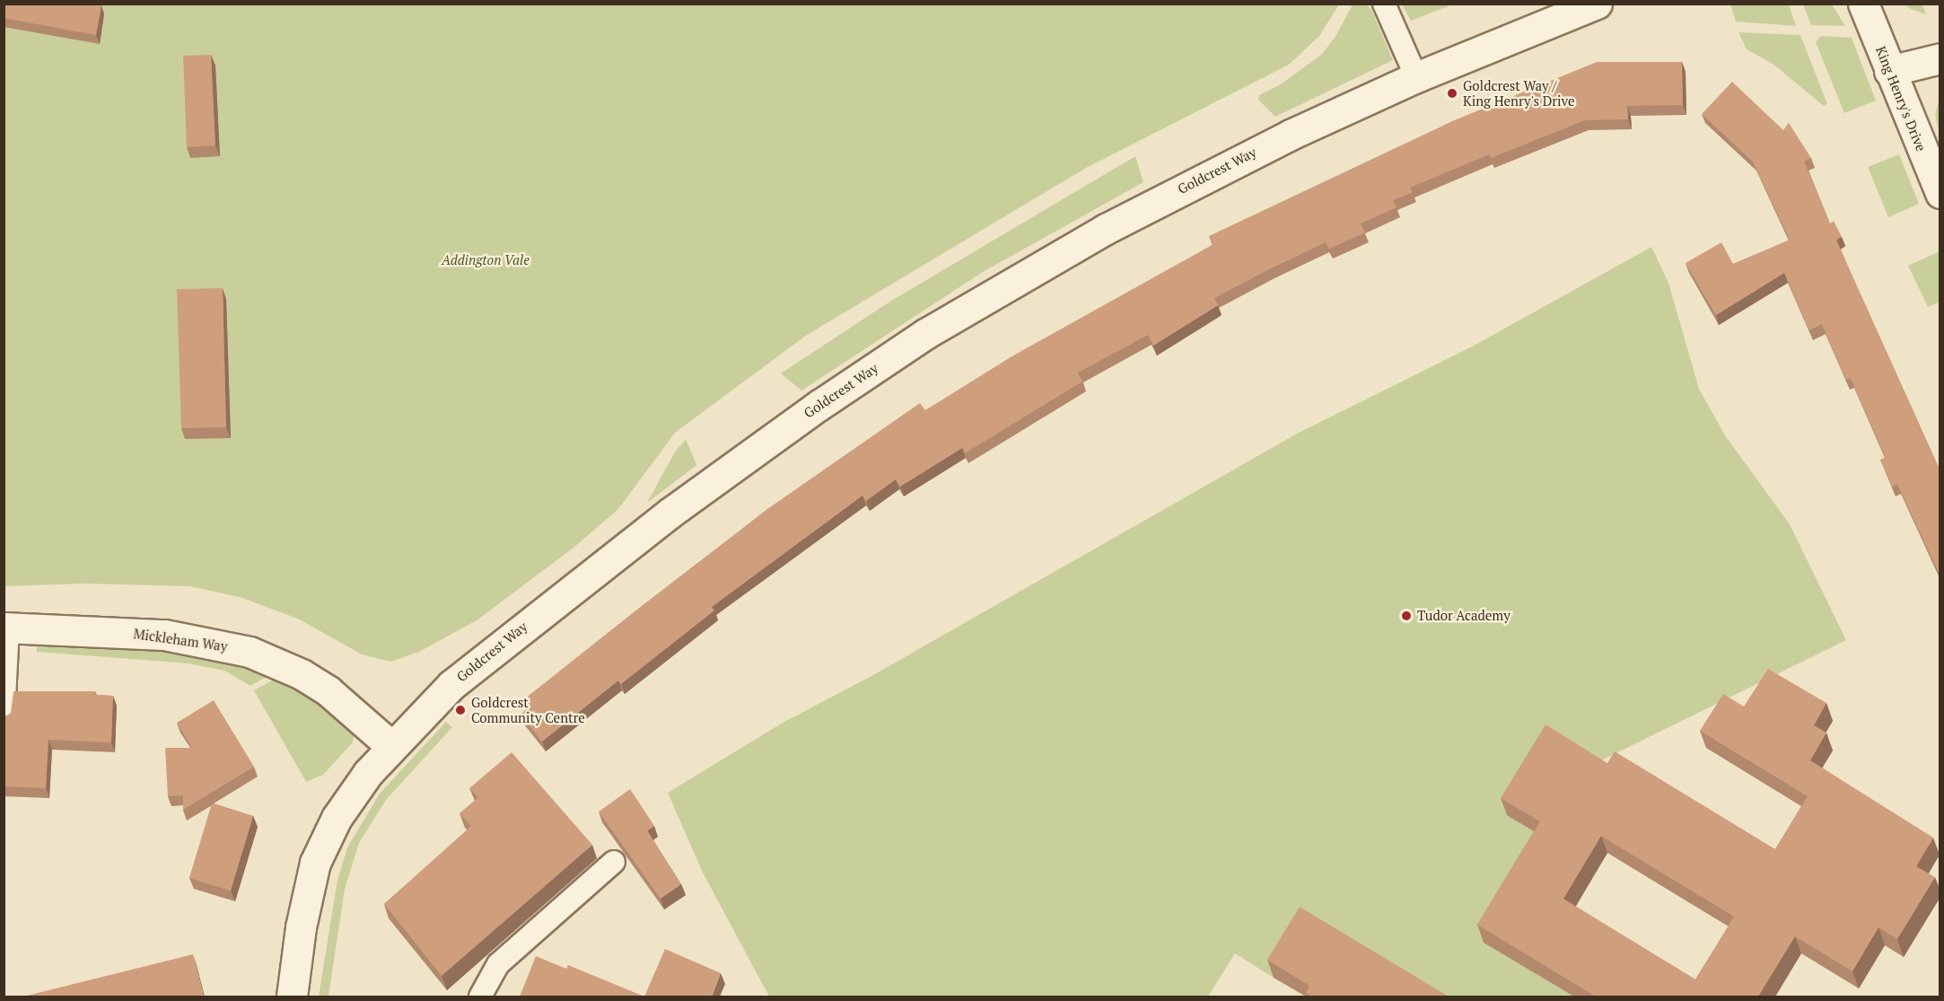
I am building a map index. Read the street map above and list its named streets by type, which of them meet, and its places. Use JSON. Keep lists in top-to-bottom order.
{
  "streets": {
    "street": ["King Henry's Drive", "Goldcrest Way", "Mickleham Way"]
  },
  "crossings": [
    ["Goldcrest Way", "Mickleham Way"]
  ],
  "parks": ["Addington Vale"],
  "places": ["Goldcrest Way / King Henry's Drive", "Tudor Academy", "Goldcrest Community Centre"]
}
